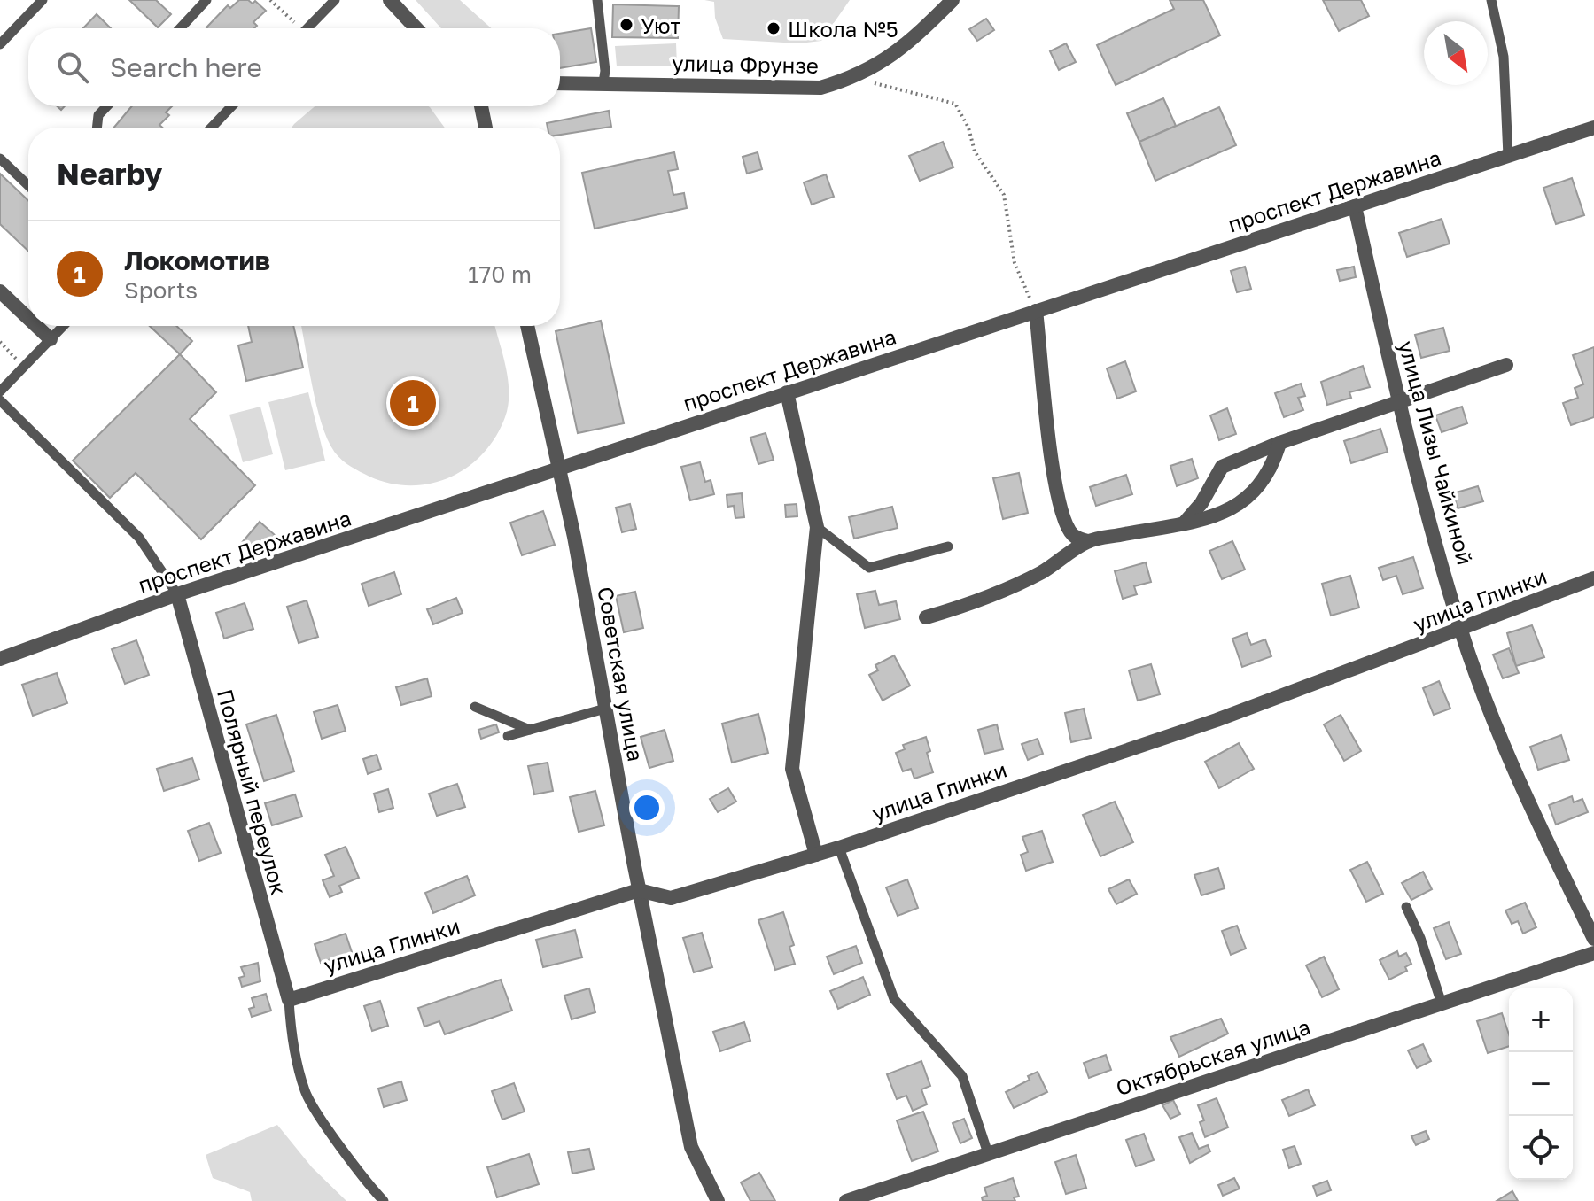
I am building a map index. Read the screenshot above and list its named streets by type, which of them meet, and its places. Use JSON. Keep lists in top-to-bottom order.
{
  "streets": {
    "street": [
      "улица Фрунзе",
      "проспект Державина",
      "улица Лизы Чайкиной",
      "улица Глинки",
      "Советская улица",
      "Полярный переулок",
      "Октябрьская улица"
    ]
  },
  "crossings": [
    ["проспект Державина", "улица Лизы Чайкиной"],
    ["проспект Державина", "Советская улица"],
    ["проспект Державина", "Полярный переулок"],
    ["улица Лизы Чайкиной", "улица Глинки"],
    ["улица Глинки", "Советская улица"],
    ["улица Глинки", "Полярный переулок"]
  ],
  "places": ["Уют", "Школа №5"],
  "north": "bottom right",
  "page": {
    "search": "Search here",
    "heading": "Nearby",
    "list": [
      {
        "mark": "1",
        "name": "Локомотив",
        "note": "Sports",
        "value": "170 m"
      }
    ],
    "pins": "1",
    "map_buttons": ["+", "−"]
  }
}
